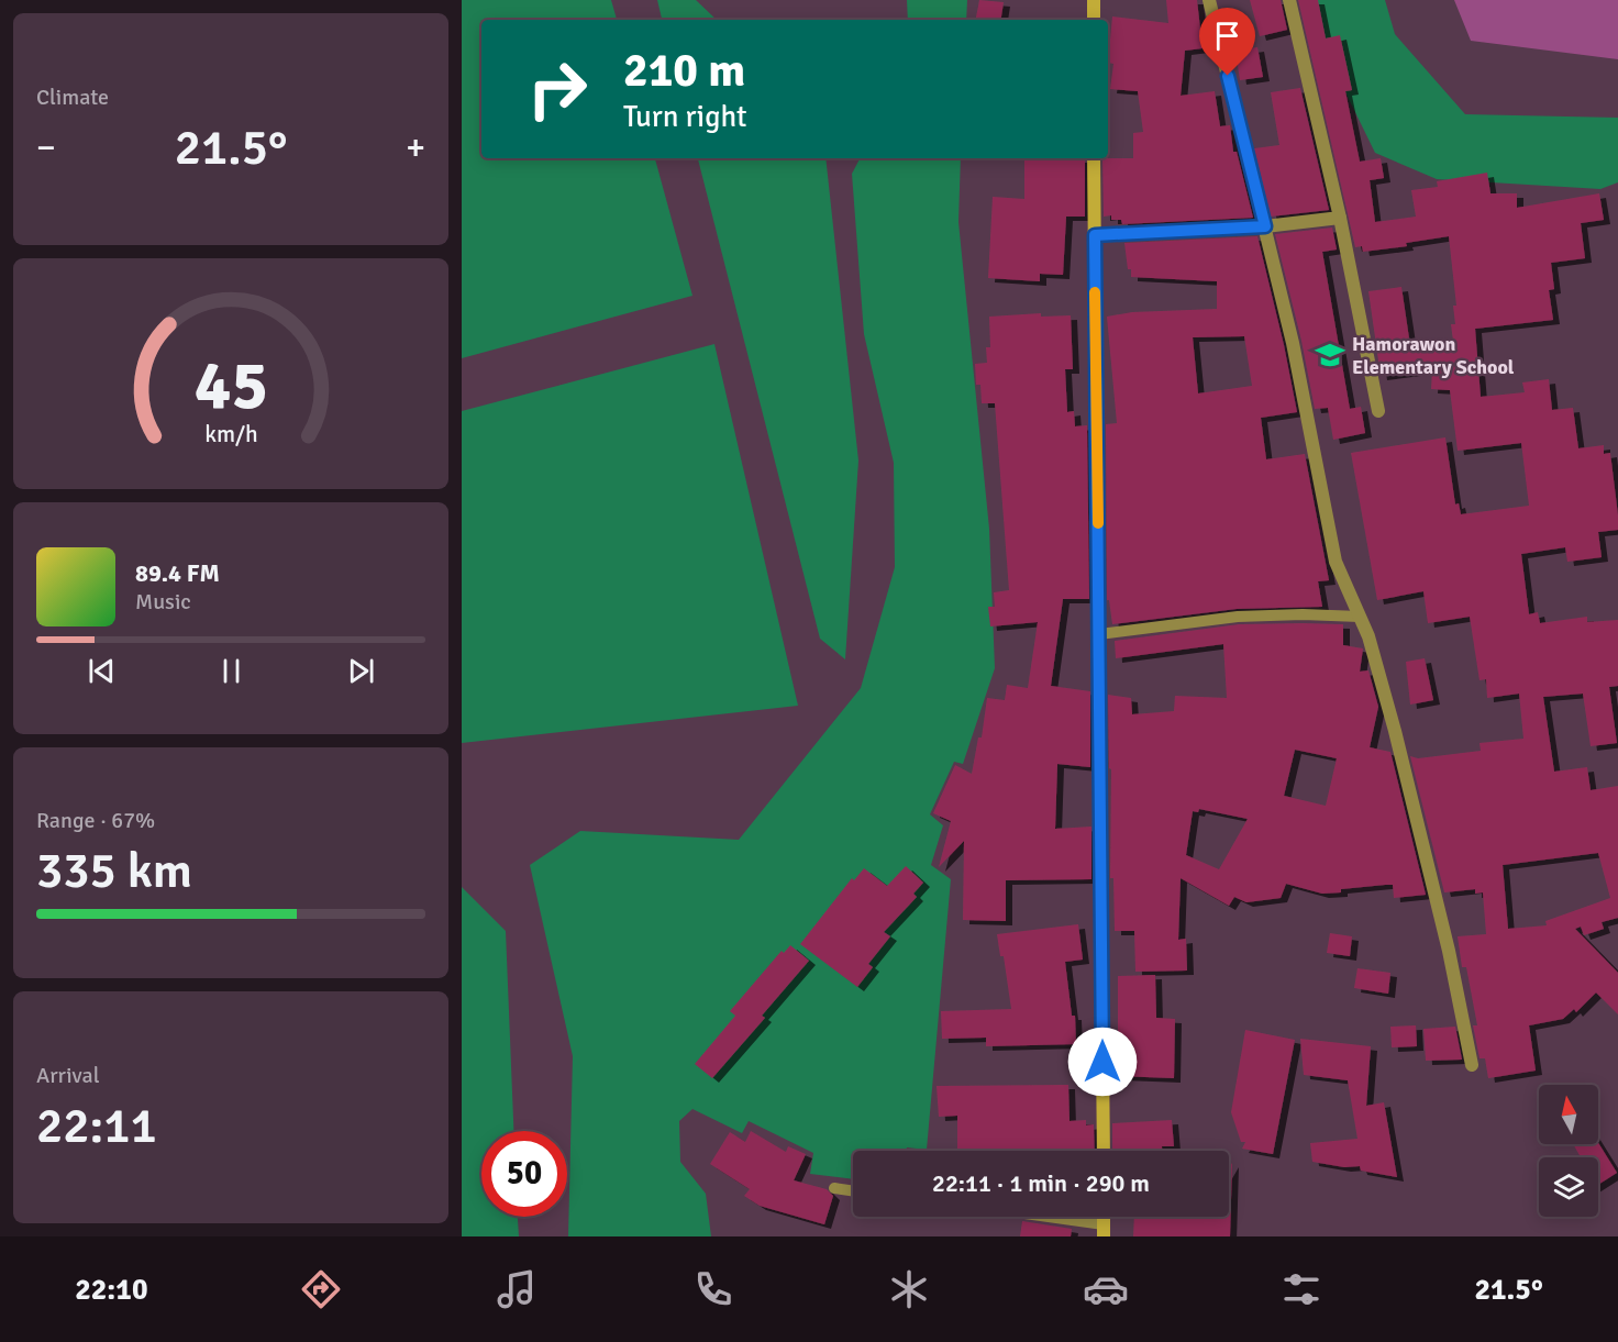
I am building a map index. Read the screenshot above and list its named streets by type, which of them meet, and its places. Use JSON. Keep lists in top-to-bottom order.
{
  "places": {
    "school or university": ["Hamorawon Elementary School"]
  },
  "north": "top",
  "page": {
    "tile": [
      "Climate",
      ["Range · 67%", "335 km"],
      ["Arrival", "22:11"]
    ],
    "turn": ["210 m", "Turn right"],
    "heat": ["−", "21.5°", "+"],
    "song": ["89.4 FM", "Music"],
    "limit": "50",
    "trip": "22:11 · 1 min · 290 m",
    "tabs": ["22:10", "21.5°"],
    "gauge": ["45", "km/h"]
  }
}
